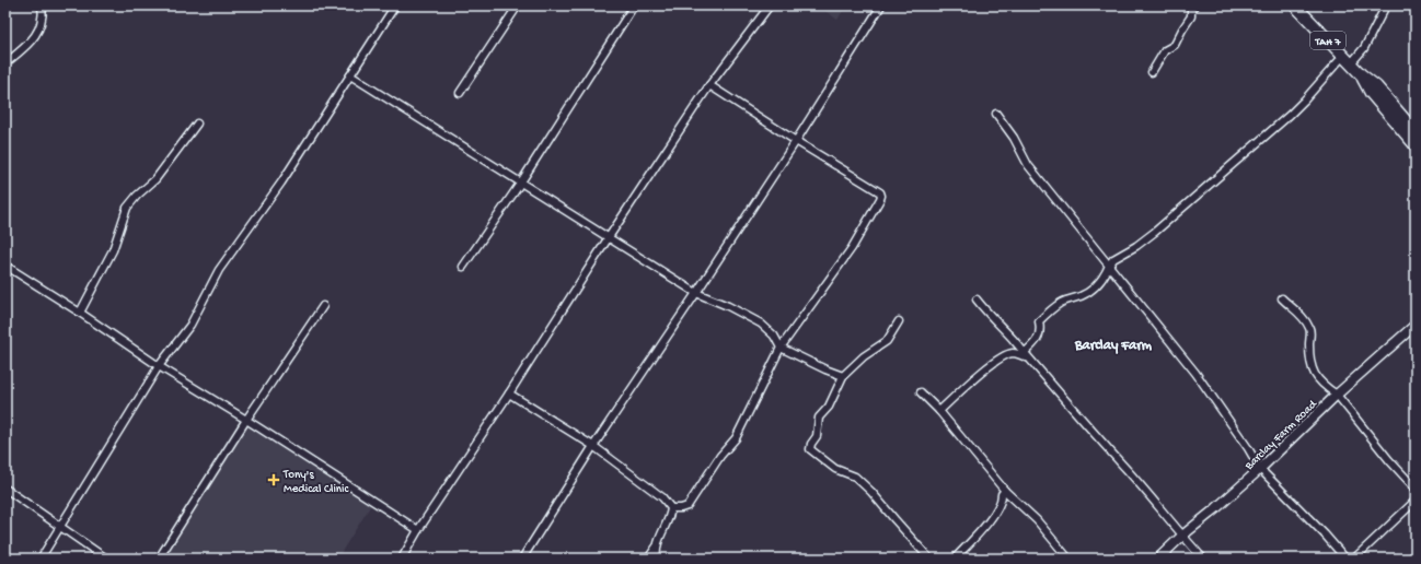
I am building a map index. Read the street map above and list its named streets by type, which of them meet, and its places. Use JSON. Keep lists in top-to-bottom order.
{
  "streets": {
    "highway": ["TAH 7"],
    "street": ["Barclay Farm Road"]
  },
  "districts": ["Barclay Farm"],
  "places": {
    "health": ["Tony's Medical Clinic"]
  }
}
